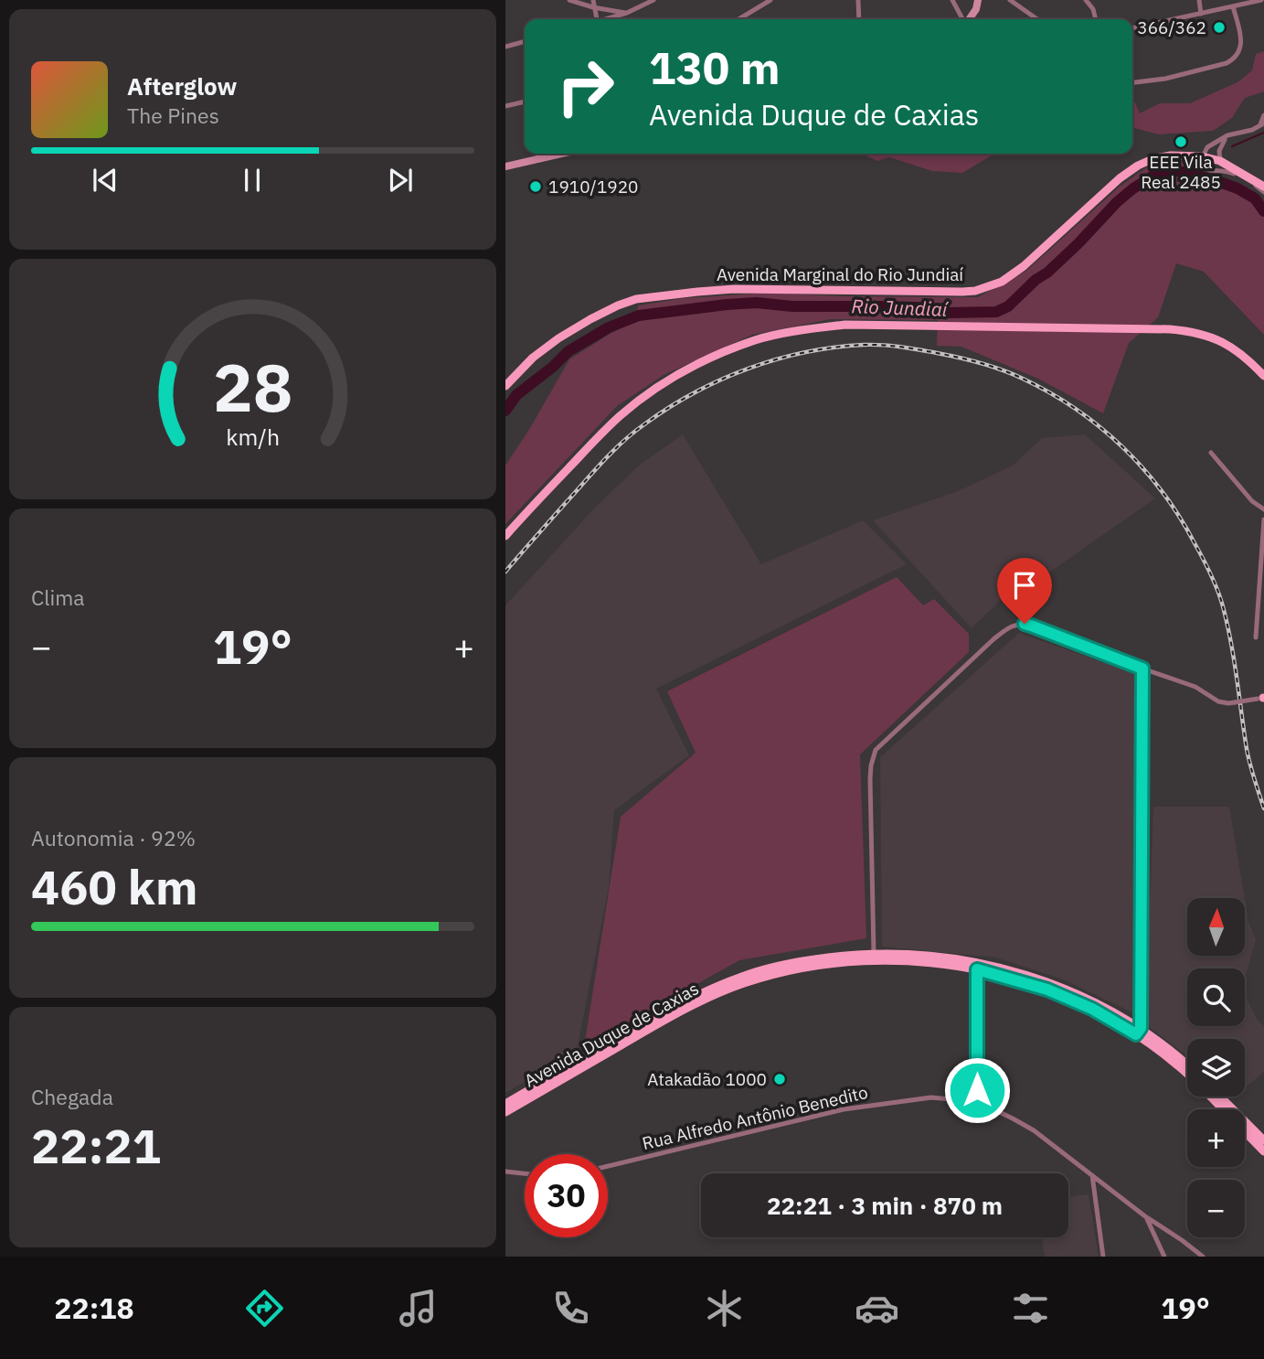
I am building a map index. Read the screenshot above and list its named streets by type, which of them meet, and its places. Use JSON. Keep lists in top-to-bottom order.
{
  "streets": {
    "main road": ["Avenida Marginal do Rio Jundiaí", "Avenida Duque de Caxias"],
    "street": ["Rua Alfredo Antônio Benedito"]
  },
  "water": ["Rio Jundiaí"],
  "places": [
    "366/362",
    "EEE Vila Real 2485",
    "1910/1920",
    "Atakadão 1000"
  ],
  "north": "top",
  "page": {
    "turn": ["130 m", "Avenida Duque de Caxias"],
    "song": ["Afterglow", "The Pines"],
    "tile": [
      "Clima",
      ["Autonomia · 92%", "460 km"],
      ["Chegada", "22:21"]
    ],
    "heat": ["−", "19°", "+"],
    "map_buttons": ["+", "−"],
    "limit": "30",
    "trip": "22:21 · 3 min · 870 m",
    "tabs": ["22:18", "19°"],
    "gauge": ["28", "km/h"]
  }
}
